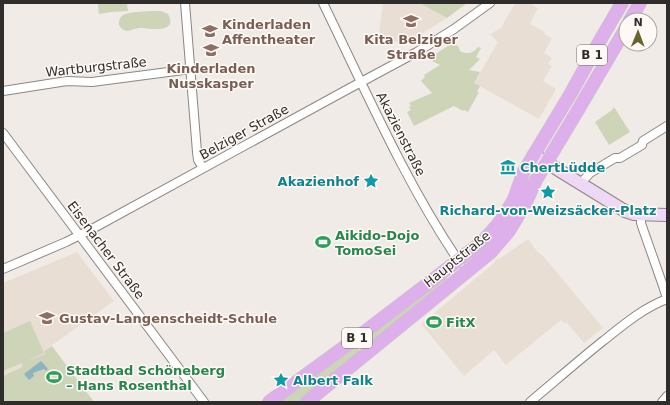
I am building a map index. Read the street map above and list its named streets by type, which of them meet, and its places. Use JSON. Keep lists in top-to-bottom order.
{
  "streets": {
    "main road": ["B 1", "Hauptstraße"],
    "street": [
      "Wartburgstraße",
      "Belziger Straße",
      "Akazienstraße",
      "Eisenacher Straße"
    ]
  },
  "crossings": [
    ["Belziger Straße", "Akazienstraße"],
    ["Belziger Straße", "Eisenacher Straße"],
    ["Akazienstraße", "Hauptstraße"]
  ],
  "places": {
    "school or university": [
      "Kita Belziger Straße",
      "Kinderladen Affentheater",
      "Kinderladen Nusskasper",
      "Gustav-Langenscheidt-Schule"
    ],
    "museum": ["ChertLüdde"],
    "place": ["Akazienhof", "Richard-von-Weizsäcker-Platz", "Albert Falk"],
    "sports": ["Aikido-Dojo TomoSei", "FitX", "Stadtbad Schöneberg – Hans Rosenthal"]
  },
  "north": "top"
}
